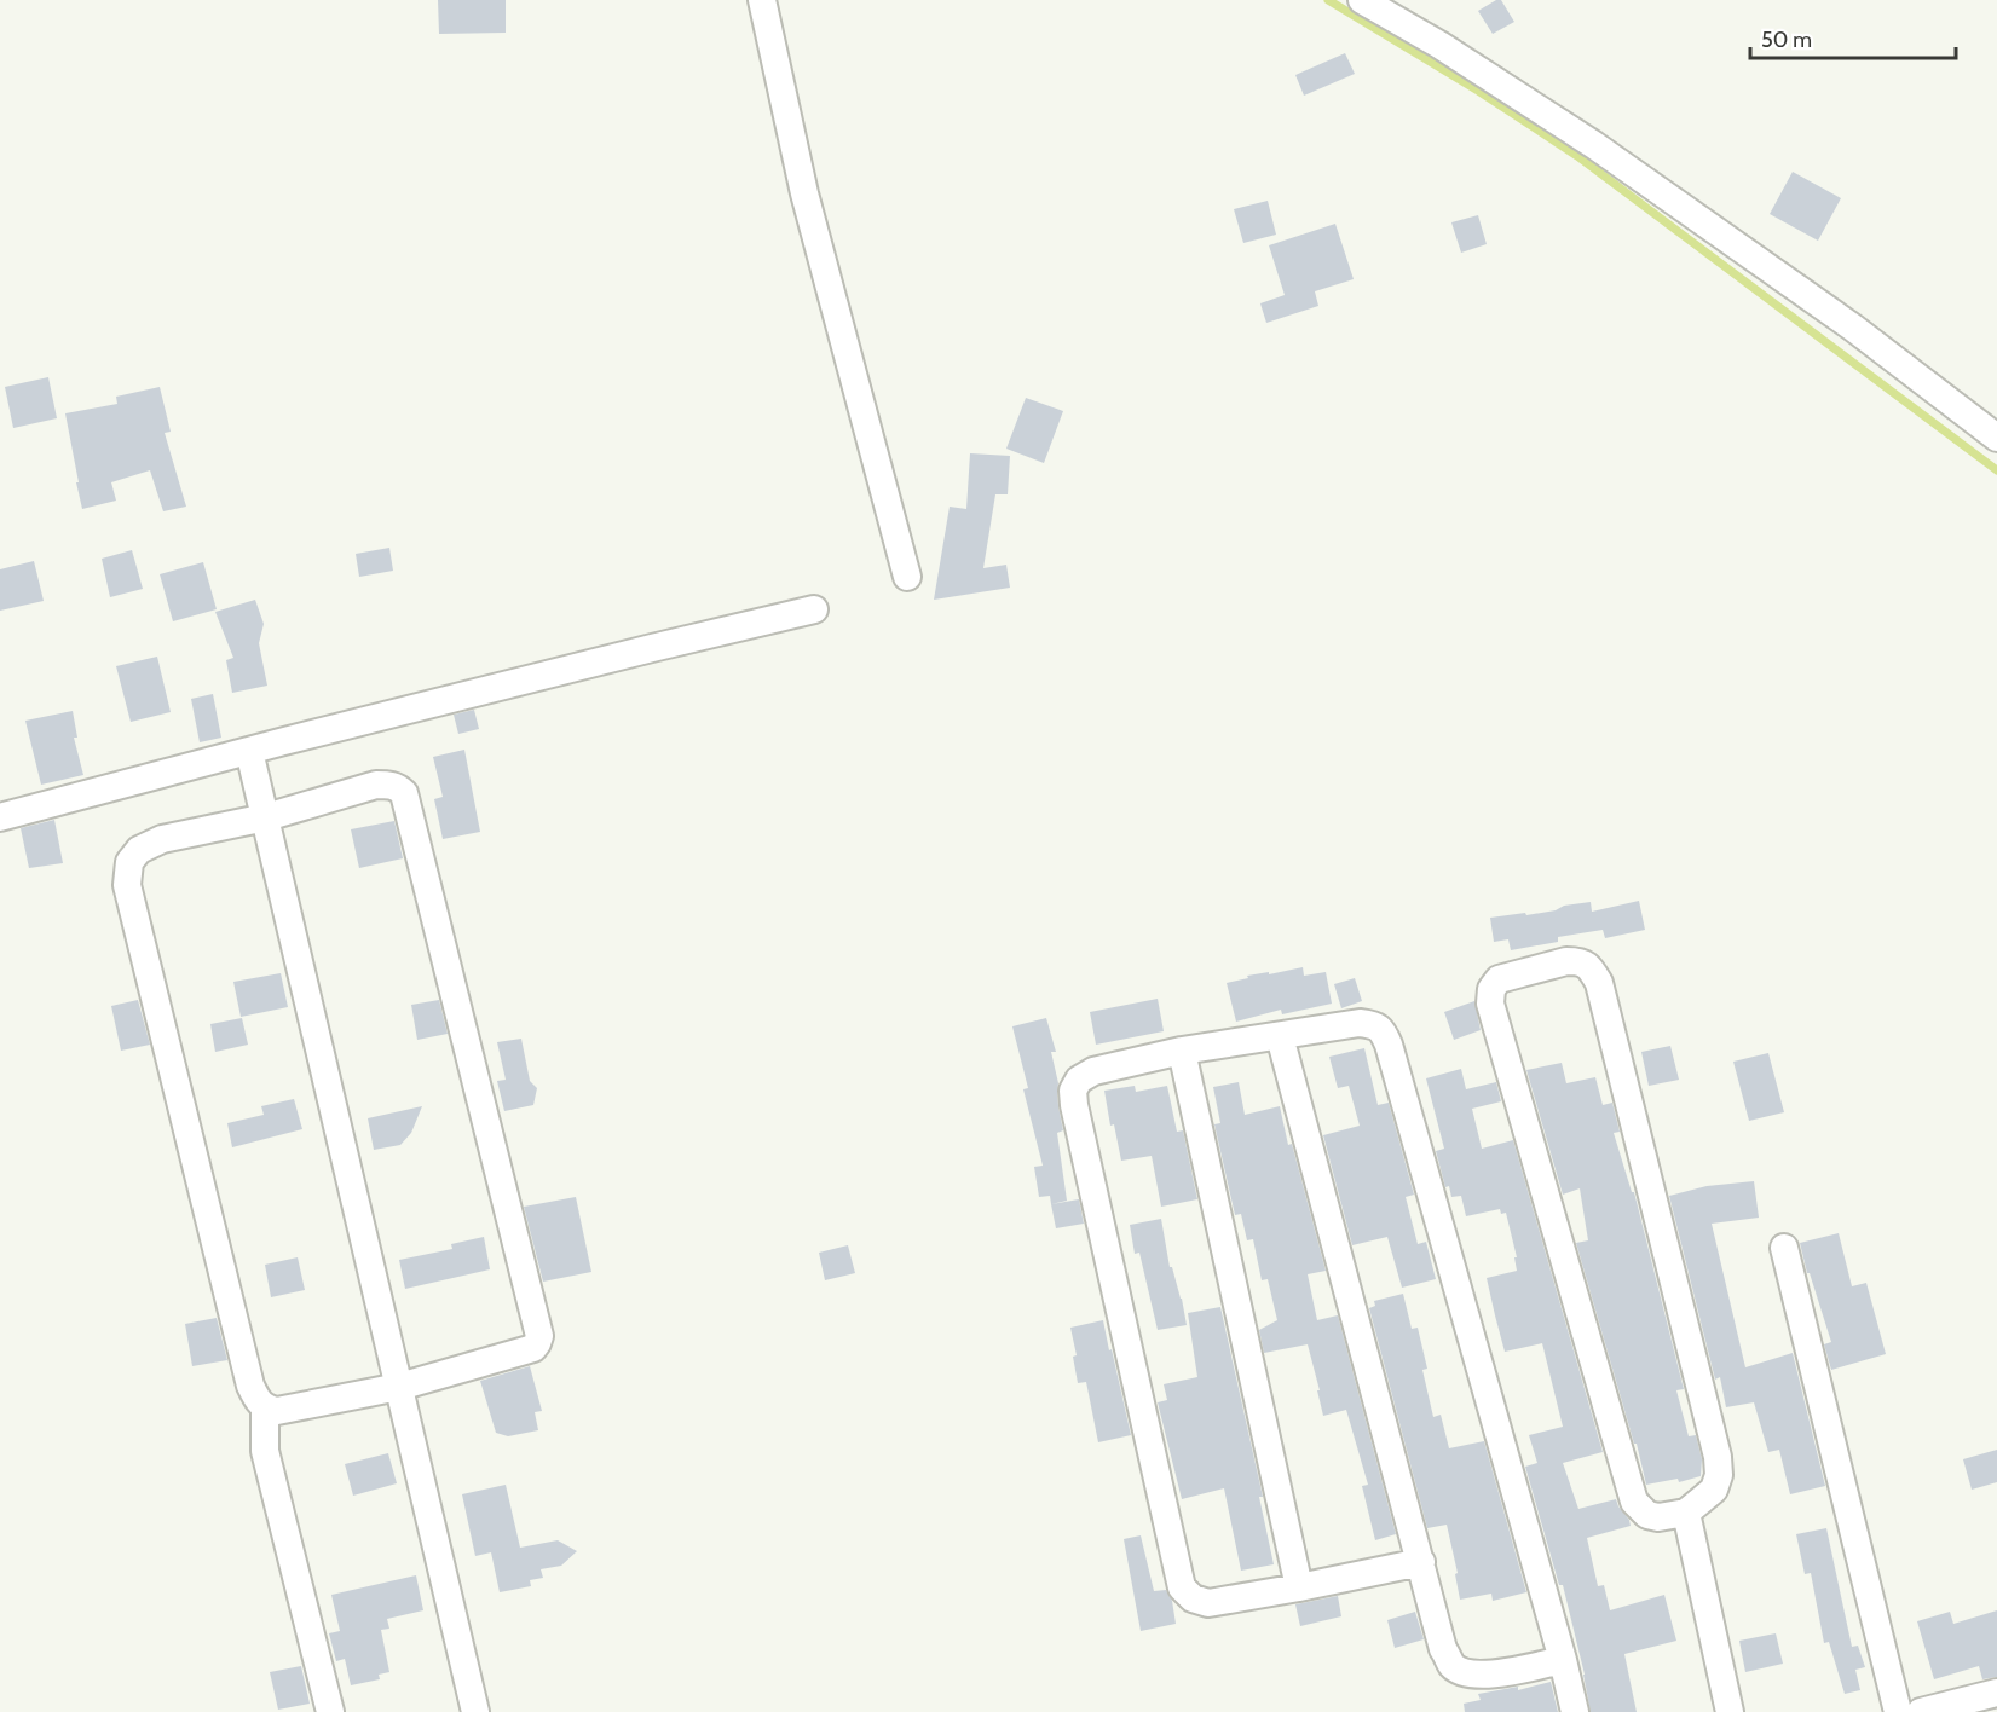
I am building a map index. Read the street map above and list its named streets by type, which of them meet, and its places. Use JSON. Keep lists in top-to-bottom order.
{
  "scale_bar": "50 m"
}
